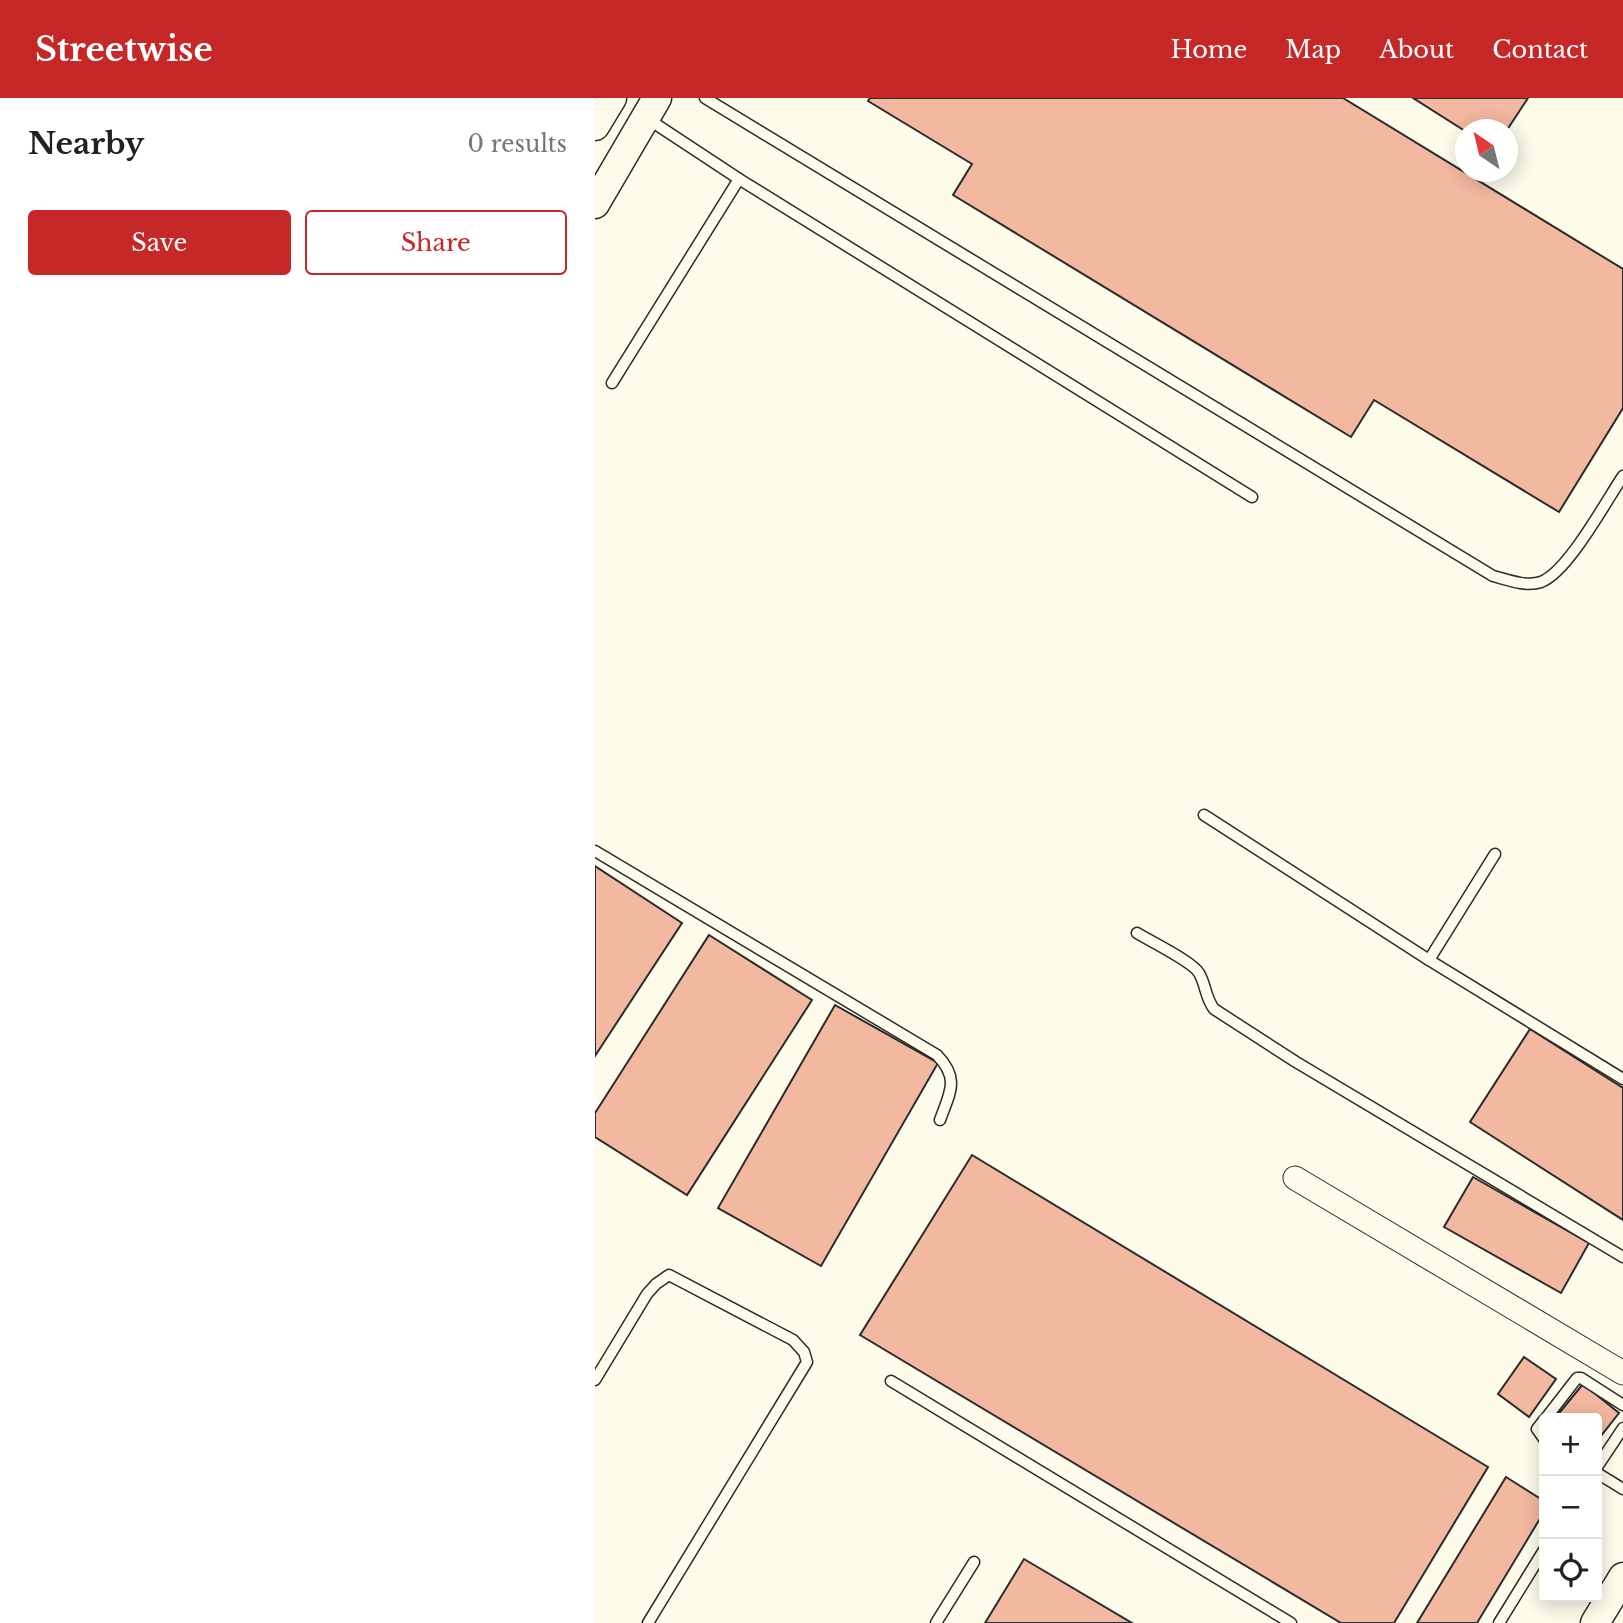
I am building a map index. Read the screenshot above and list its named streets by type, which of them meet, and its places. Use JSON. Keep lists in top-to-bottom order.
{
  "north": "top left",
  "page": {
    "header": "Streetwise",
    "nav": [
      "Home",
      "Map",
      "About",
      "Contact"
    ],
    "heading": ["Nearby", "0 results"],
    "buttons": ["Save", "Share"],
    "map_buttons": ["+", "−"]
  }
}
